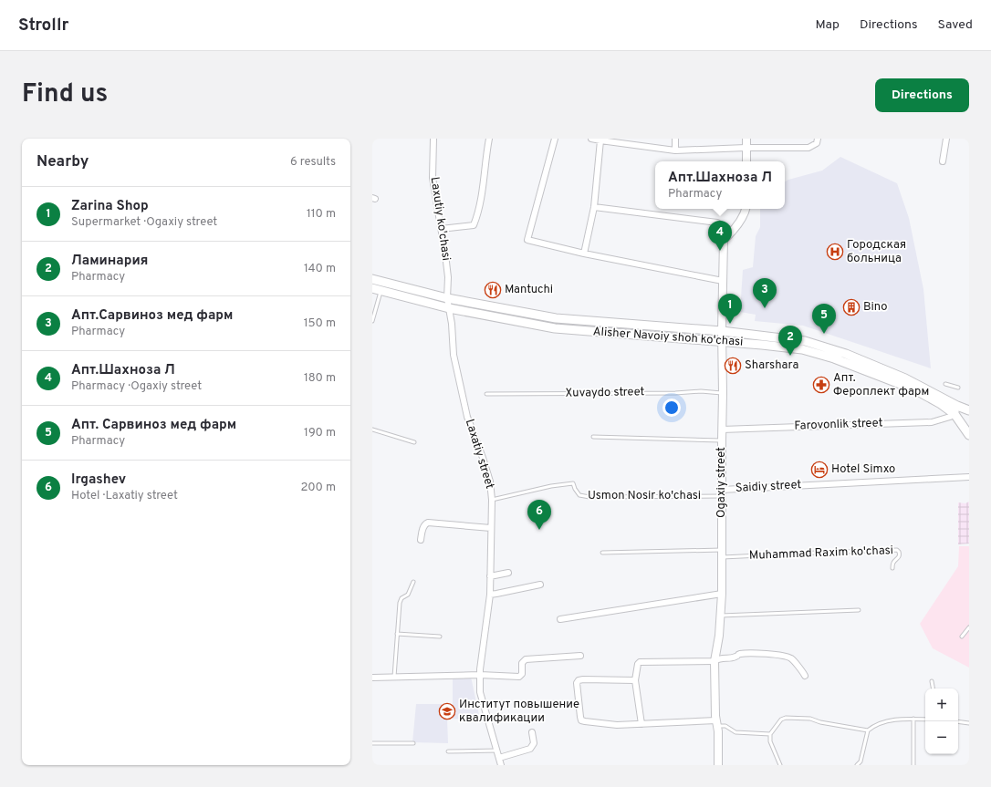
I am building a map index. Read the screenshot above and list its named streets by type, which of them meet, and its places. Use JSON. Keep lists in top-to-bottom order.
{
  "streets": {
    "main road": ["Alisher Navoiy shoh ko'chasi"],
    "street": [
      "Laxutiy ko'chasi",
      "Farovonlik street",
      "Laxatiy street",
      "Ogaxiy street",
      "Saidiy street"
    ],
    "lane": ["Xuvaydo street", "Usmon Nosir ko'chasi", "Muhammad Raxim ko'chasi"]
  },
  "crossings": [
    ["Laxutiy ko'chasi", "Laxatiy street"],
    ["Alisher Navoiy shoh ko'chasi", "Farovonlik street"],
    ["Alisher Navoiy shoh ko'chasi", "Laxatiy street"],
    ["Alisher Navoiy shoh ko'chasi", "Ogaxiy street"],
    ["Xuvaydo street", "Ogaxiy street"],
    ["Farovonlik street", "Ogaxiy street"],
    ["Laxatiy street", "Usmon Nosir ko'chasi"],
    ["Ogaxiy street", "Saidiy street"],
    ["Ogaxiy street", "Usmon Nosir ko'chasi"],
    ["Ogaxiy street", "Muhammad Raxim ko'chasi"],
    ["Saidiy street", "Usmon Nosir ko'chasi"]
  ],
  "places": {
    "hospital": ["Городская больница"],
    "restaurant": ["Mantuchi", "Sharshara"],
    "building": ["Bino"],
    "pharmacy": ["Апт. Фероплект фарм"],
    "hotel": ["Hotel Simxo"],
    "school or university": ["Институт повышение квалификации"]
  },
  "page": {
    "header": "Strollr",
    "nav": ["Map", "Directions", "Saved"],
    "title": "Find us",
    "buttons": "Directions",
    "heading": ["Nearby", "6 results"],
    "popup": ["Апт.Шахноза Л", "Pharmacy"],
    "list": [
      {
        "mark": "1",
        "name": "Zarina Shop",
        "note": "Supermarket · Ogaxiy street",
        "value": "110 m"
      },
      {
        "mark": "2",
        "name": "Ламинария",
        "note": "Pharmacy",
        "value": "140 m"
      },
      {
        "mark": "3",
        "name": "Апт.Сарвиноз мед фарм",
        "note": "Pharmacy",
        "value": "150 m"
      },
      {
        "mark": "4",
        "name": "Апт.Шахноза Л",
        "note": "Pharmacy · Ogaxiy street",
        "value": "180 m"
      },
      {
        "mark": "5",
        "name": "Апт. Сарвиноз мед фарм",
        "note": "Pharmacy",
        "value": "190 m"
      },
      {
        "mark": "6",
        "name": "Irgashev",
        "note": "Hotel · Laxatiy street",
        "value": "200 m"
      }
    ],
    "pins": [
      "4",
      "3",
      "1",
      "5",
      "2",
      "6"
    ],
    "map_buttons": ["+", "−"]
  }
}
